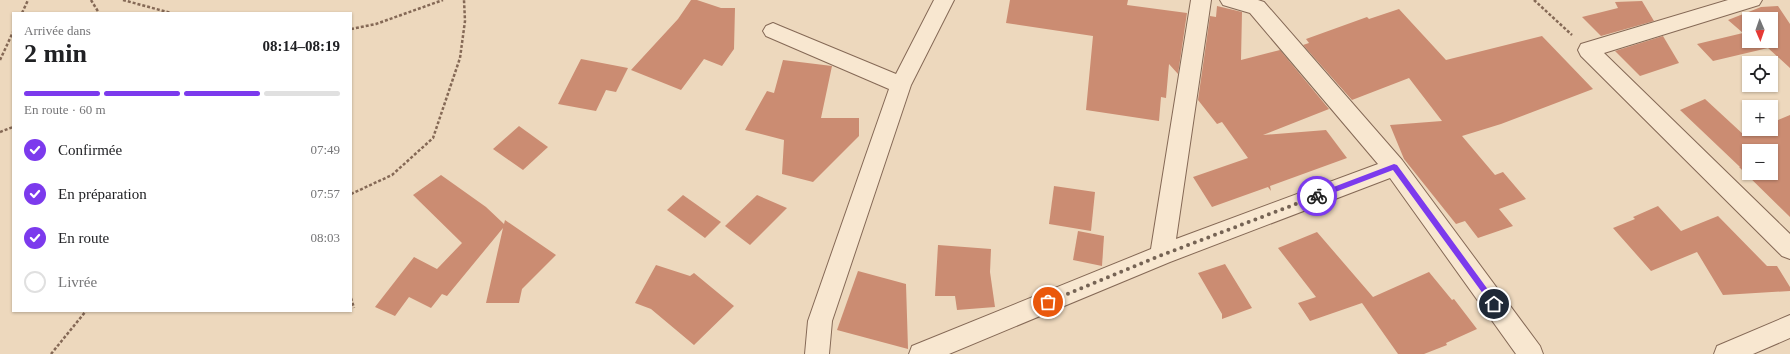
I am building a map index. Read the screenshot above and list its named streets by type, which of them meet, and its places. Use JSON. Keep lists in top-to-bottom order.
{
  "north": "bottom",
  "page": {
    "map_buttons": ["+", "−"],
    "heading": ["2 min", "Arrivée dans", "08:14–08:19"],
    "bar": "En route · 60 m",
    "list": [
      ["Confirmée", "07:49"],
      ["En préparation", "07:57"],
      ["En route", "08:03"],
      "Livrée"
    ]
  }
}
